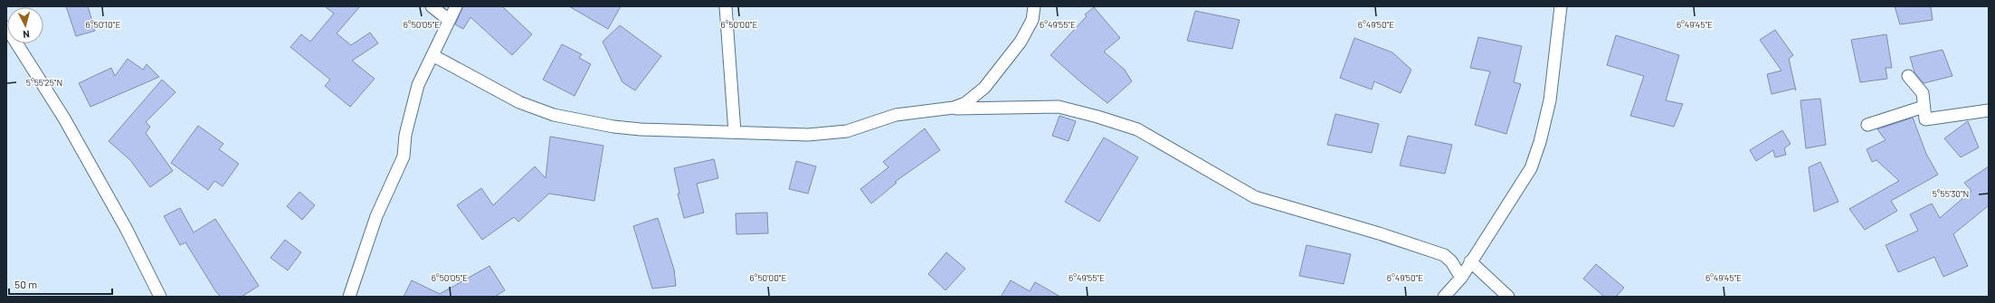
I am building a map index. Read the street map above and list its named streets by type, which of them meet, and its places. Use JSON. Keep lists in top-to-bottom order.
{
  "scale_bar": "50 m",
  "north": "bottom",
  "coordinates": [
    "6°50'10\"E",
    "6°50'05\"E",
    "6°50'00\"E",
    "6°49'55\"E",
    "6°49'50\"E",
    "6°49'45\"E",
    "5°55'25\"N",
    "5°55'30\"N"
  ]
}
